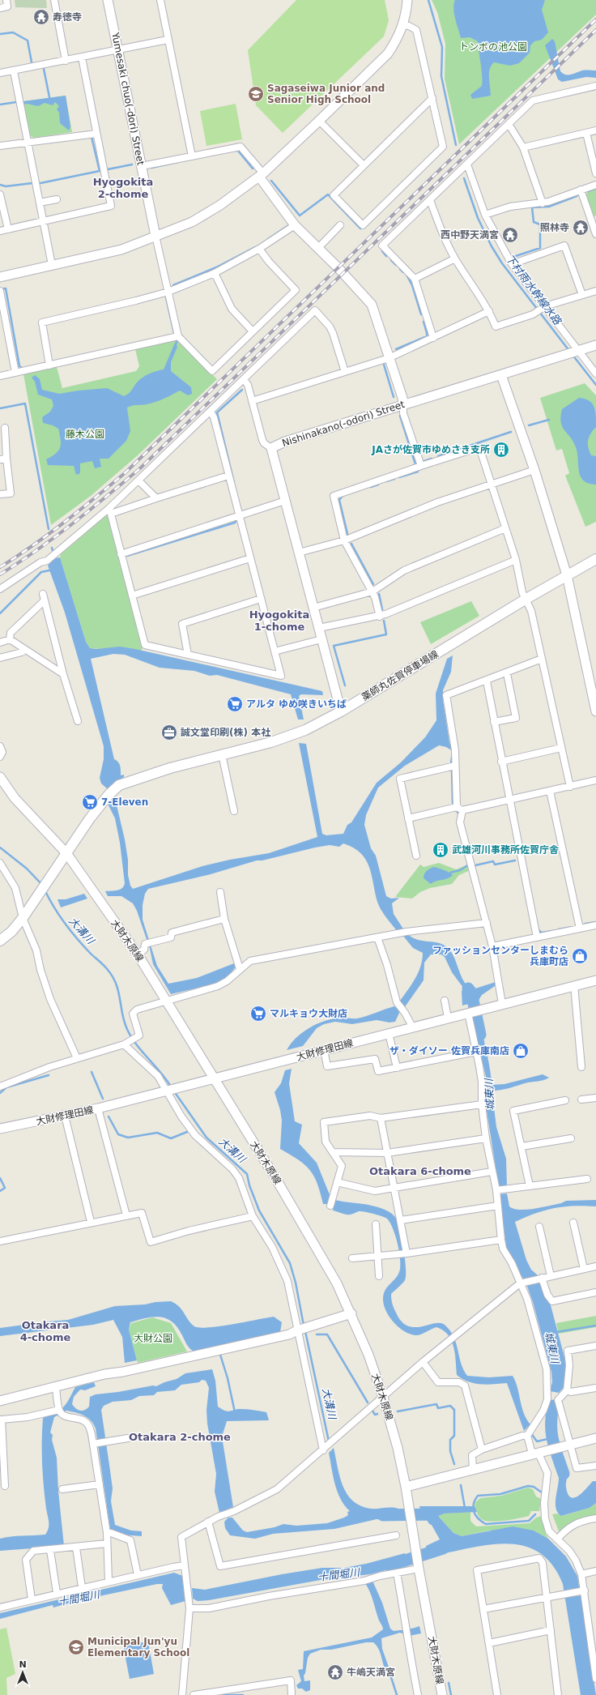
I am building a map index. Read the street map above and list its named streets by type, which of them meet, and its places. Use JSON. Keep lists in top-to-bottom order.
{
  "streets": {
    "main road": ["薬師丸佐賀停車場線"],
    "street": [
      "Yumesaki chuo(-dori) Street",
      "Nishinakano(-odori) Street",
      "大財木原線",
      "大財修理田線"
    ]
  },
  "crossings": [
    ["Nishinakano(-odori) Street", "薬師丸佐賀停車場線"],
    ["薬師丸佐賀停車場線", "大財木原線"],
    ["大財木原線", "大財修理田線"]
  ],
  "districts": [
    "Hyogokita 2-chome",
    "Hyogokita 1-chome",
    "Otakara 6-chome",
    "Otakara 4-chome",
    "Otakara 2-chome"
  ],
  "water": [
    "下村雨水幹線水路",
    "大溝川",
    "城東川",
    "十間堀川"
  ],
  "parks": ["トンボの池公園", "藤木公園", "大財公園"],
  "places": {
    "temple": [
      "寿徳寺",
      "照林寺",
      "西中野天満宮",
      "牛嶋天満宮"
    ],
    "school or university": ["Sagaseiwa Junior and Senior High School", "Municipal Jun'yu Elementary School"],
    "building": ["JAさが佐賀市ゆめさき支所", "武雄河川事務所佐賀庁舎"],
    "supermarket": ["アルタ ゆめ咲きいちば", "7-Eleven", "マルキョウ大財店"],
    "office": ["誠文堂印刷(株) 本社"],
    "shop": ["ファッションセンターしまむら 兵庫町店", "ザ・ダイソー 佐賀兵庫南店"]
  },
  "north": "top"
}
